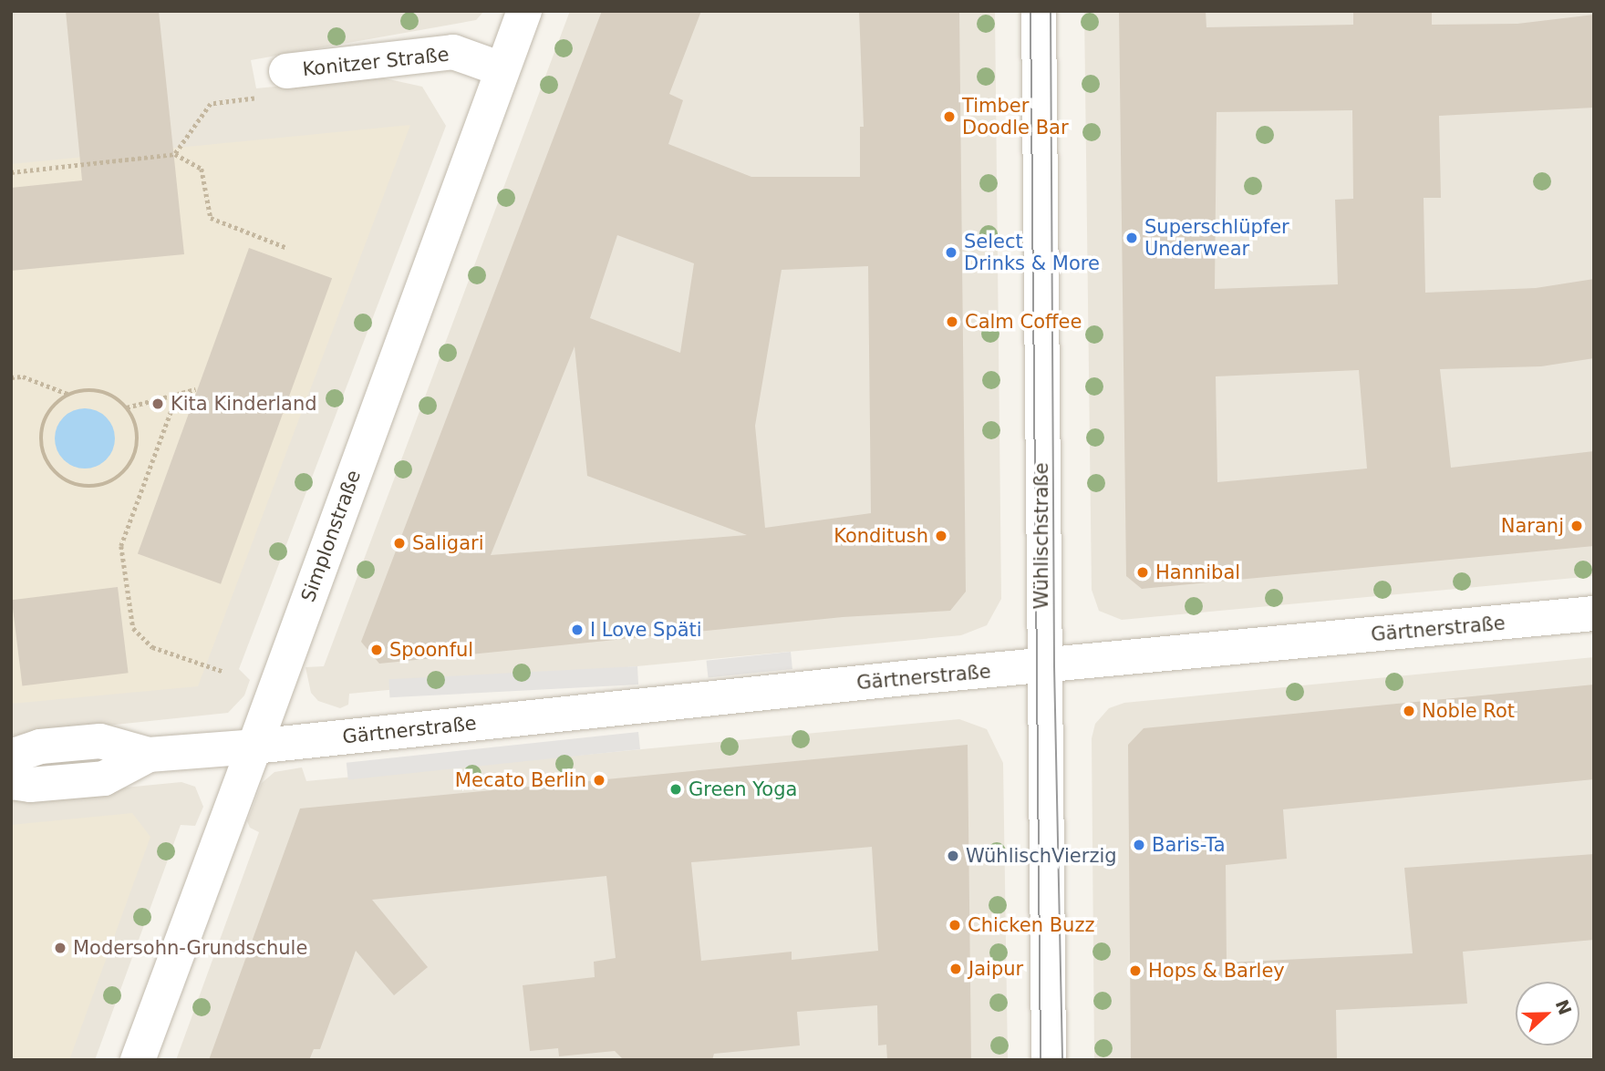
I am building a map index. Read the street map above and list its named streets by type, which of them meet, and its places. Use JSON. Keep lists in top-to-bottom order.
{
  "streets": {
    "street": [
      "Konitzer Straße",
      "Simplonstraße",
      "Wühlischstraße",
      "Gärtnerstraße"
    ]
  },
  "crossings": [
    ["Konitzer Straße", "Simplonstraße"],
    ["Simplonstraße", "Gärtnerstraße"],
    ["Wühlischstraße", "Gärtnerstraße"]
  ],
  "places": [
    "Timber Doodle Bar",
    "Superschlüpfer Underwear",
    "Select Drinks & More",
    "Calm Coffee",
    "Kita Kinderland",
    "Naranj",
    "Konditush",
    "Saligari",
    "Hannibal",
    "I Love Späti",
    "Spoonful",
    "Noble Rot",
    "Mecato Berlin",
    "Green Yoga",
    "Baris-Ta",
    "WühlischVierzig",
    "Chicken Buzz",
    "Modersohn-Grundschule",
    "Jaipur",
    "Hops & Barley"
  ],
  "north": "right"
}
